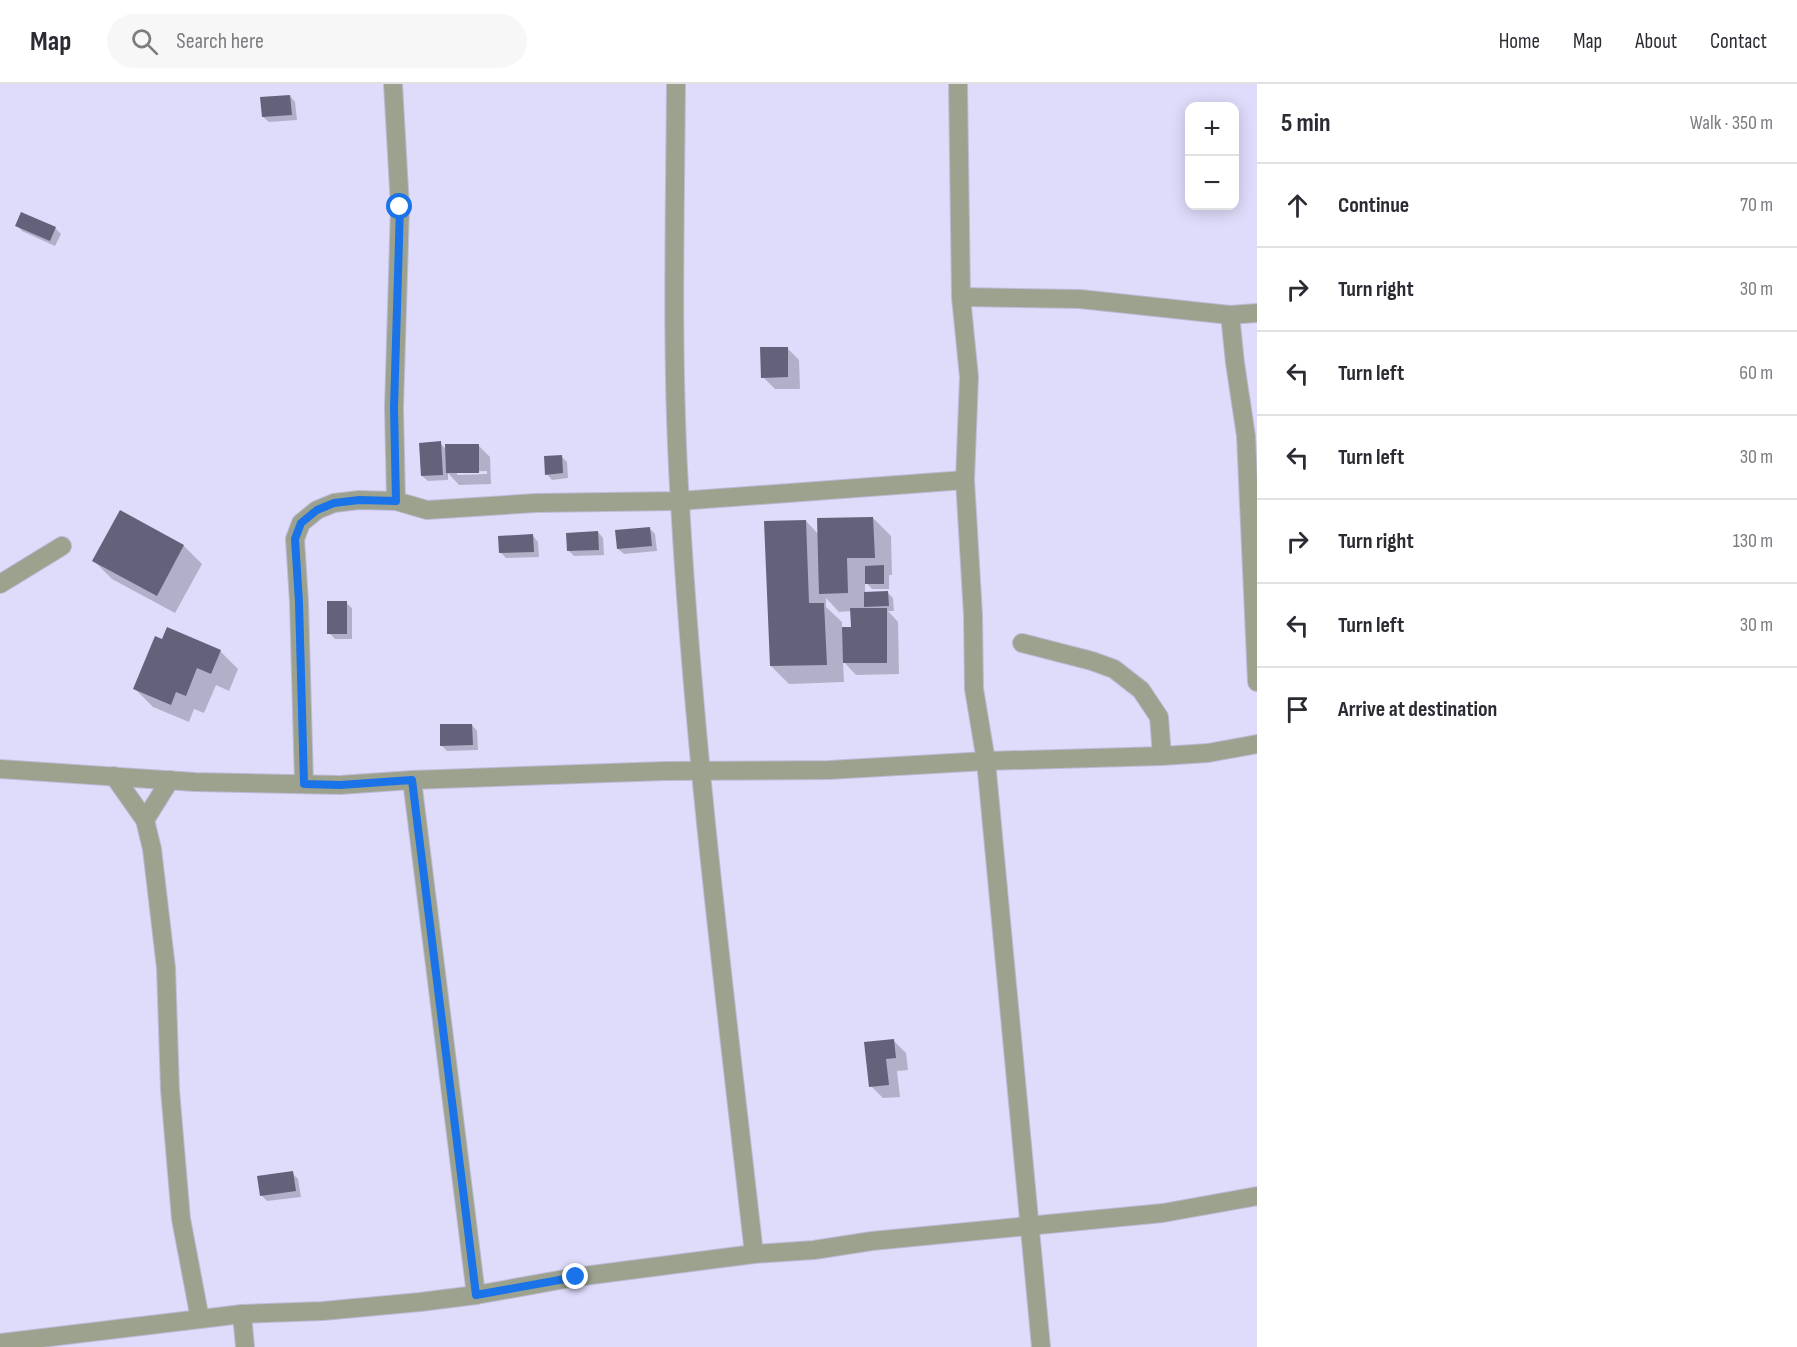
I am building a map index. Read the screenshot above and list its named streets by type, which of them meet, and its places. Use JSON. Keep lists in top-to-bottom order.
{
  "page": {
    "header": "Map",
    "search": "Search here",
    "nav": [
      "Home",
      "Map",
      "About",
      "Contact"
    ],
    "heading": ["5 min", "Walk · 350 m"],
    "map_buttons": ["+", "−"],
    "list": [
      ["Continue", "70 m"],
      ["Turn right", "30 m"],
      ["Turn left", "60 m"],
      ["Turn left", "30 m"],
      ["Turn right", "130 m"],
      ["Turn left", "30 m"],
      "Arrive at destination"
    ]
  }
}
